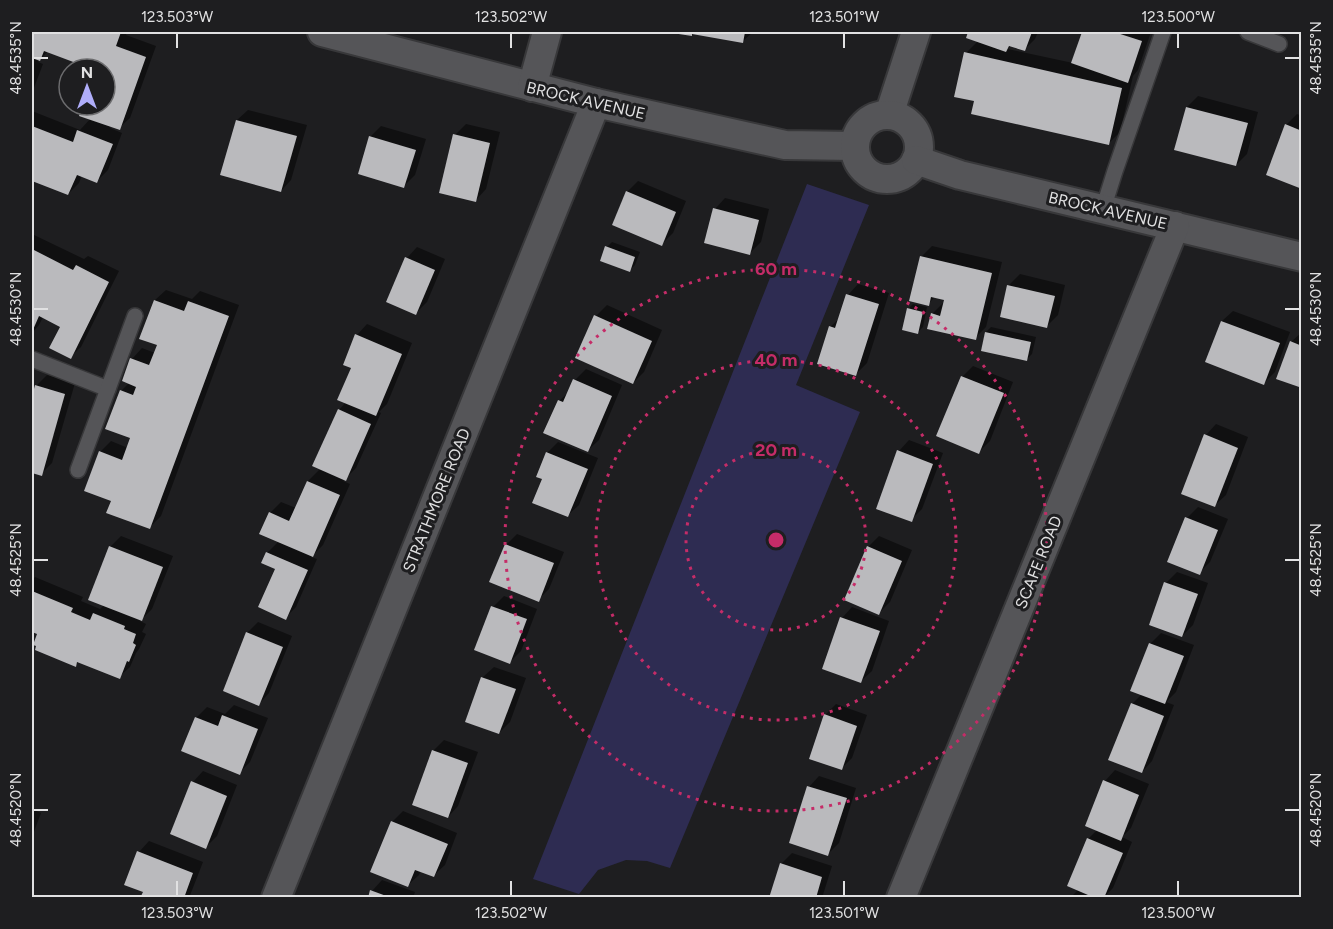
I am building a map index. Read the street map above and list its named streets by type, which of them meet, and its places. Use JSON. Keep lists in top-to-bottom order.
{
  "streets": {
    "street": ["BROCK AVENUE", "STRATHMORE ROAD", "SCAFE ROAD"]
  },
  "crossings": [
    ["BROCK AVENUE", "STRATHMORE ROAD"],
    ["BROCK AVENUE", "SCAFE ROAD"]
  ],
  "north": "top",
  "coordinates": [
    "123.503°W",
    "123.502°W",
    "123.501°W",
    "123.500°W",
    "48.4535°N",
    "48.4530°N",
    "48.4525°N",
    "48.4520°N"
  ],
  "rings": ["60 m", "40 m", "20 m"]
}
